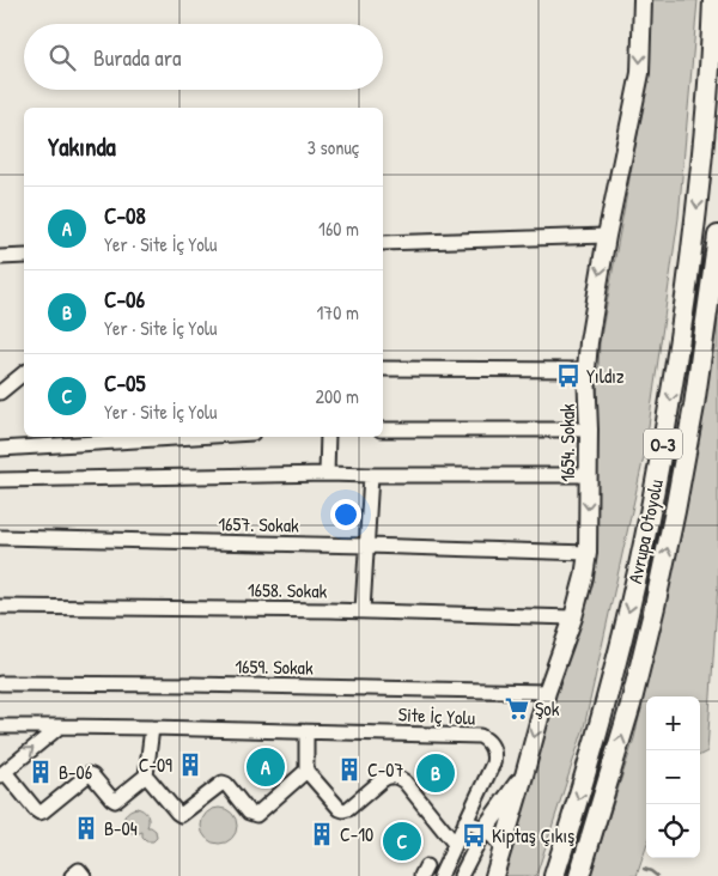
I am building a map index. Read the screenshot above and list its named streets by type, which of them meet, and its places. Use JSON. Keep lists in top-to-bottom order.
{
  "streets": {
    "highway": ["O-3", "Avrupa Otoyolu"],
    "main road": ["1654. Sokak"],
    "street": [
      "1657. Sokak",
      "1658. Sokak",
      "1659. Sokak",
      "Site İç Yolu"
    ]
  },
  "crossings": [
    ["1654. Sokak", "1657. Sokak"],
    ["1654. Sokak", "1658. Sokak"],
    ["1654. Sokak", "1659. Sokak"]
  ],
  "one_way": ["1654. Sokak"],
  "places": {
    "bus stop": ["Yıldız", "Kiptaş Çıkış"],
    "supermarket": ["Şok"],
    "building": [
      "C-09",
      "C-07",
      "B-06",
      "B-04",
      "C-10"
    ]
  },
  "page": {
    "search": "Burada ara",
    "heading": ["Yakında", "3 sonuç"],
    "list": [
      {
        "mark": "A",
        "name": "C-08",
        "note": "Yer · Site İç Yolu",
        "value": "160 m"
      },
      {
        "mark": "B",
        "name": "C-06",
        "note": "Yer · Site İç Yolu",
        "value": "170 m"
      },
      {
        "mark": "C",
        "name": "C-05",
        "note": "Yer · Site İç Yolu",
        "value": "200 m"
      }
    ],
    "map_buttons": ["+", "−"],
    "pins": ["A", "B", "C"]
  }
}
